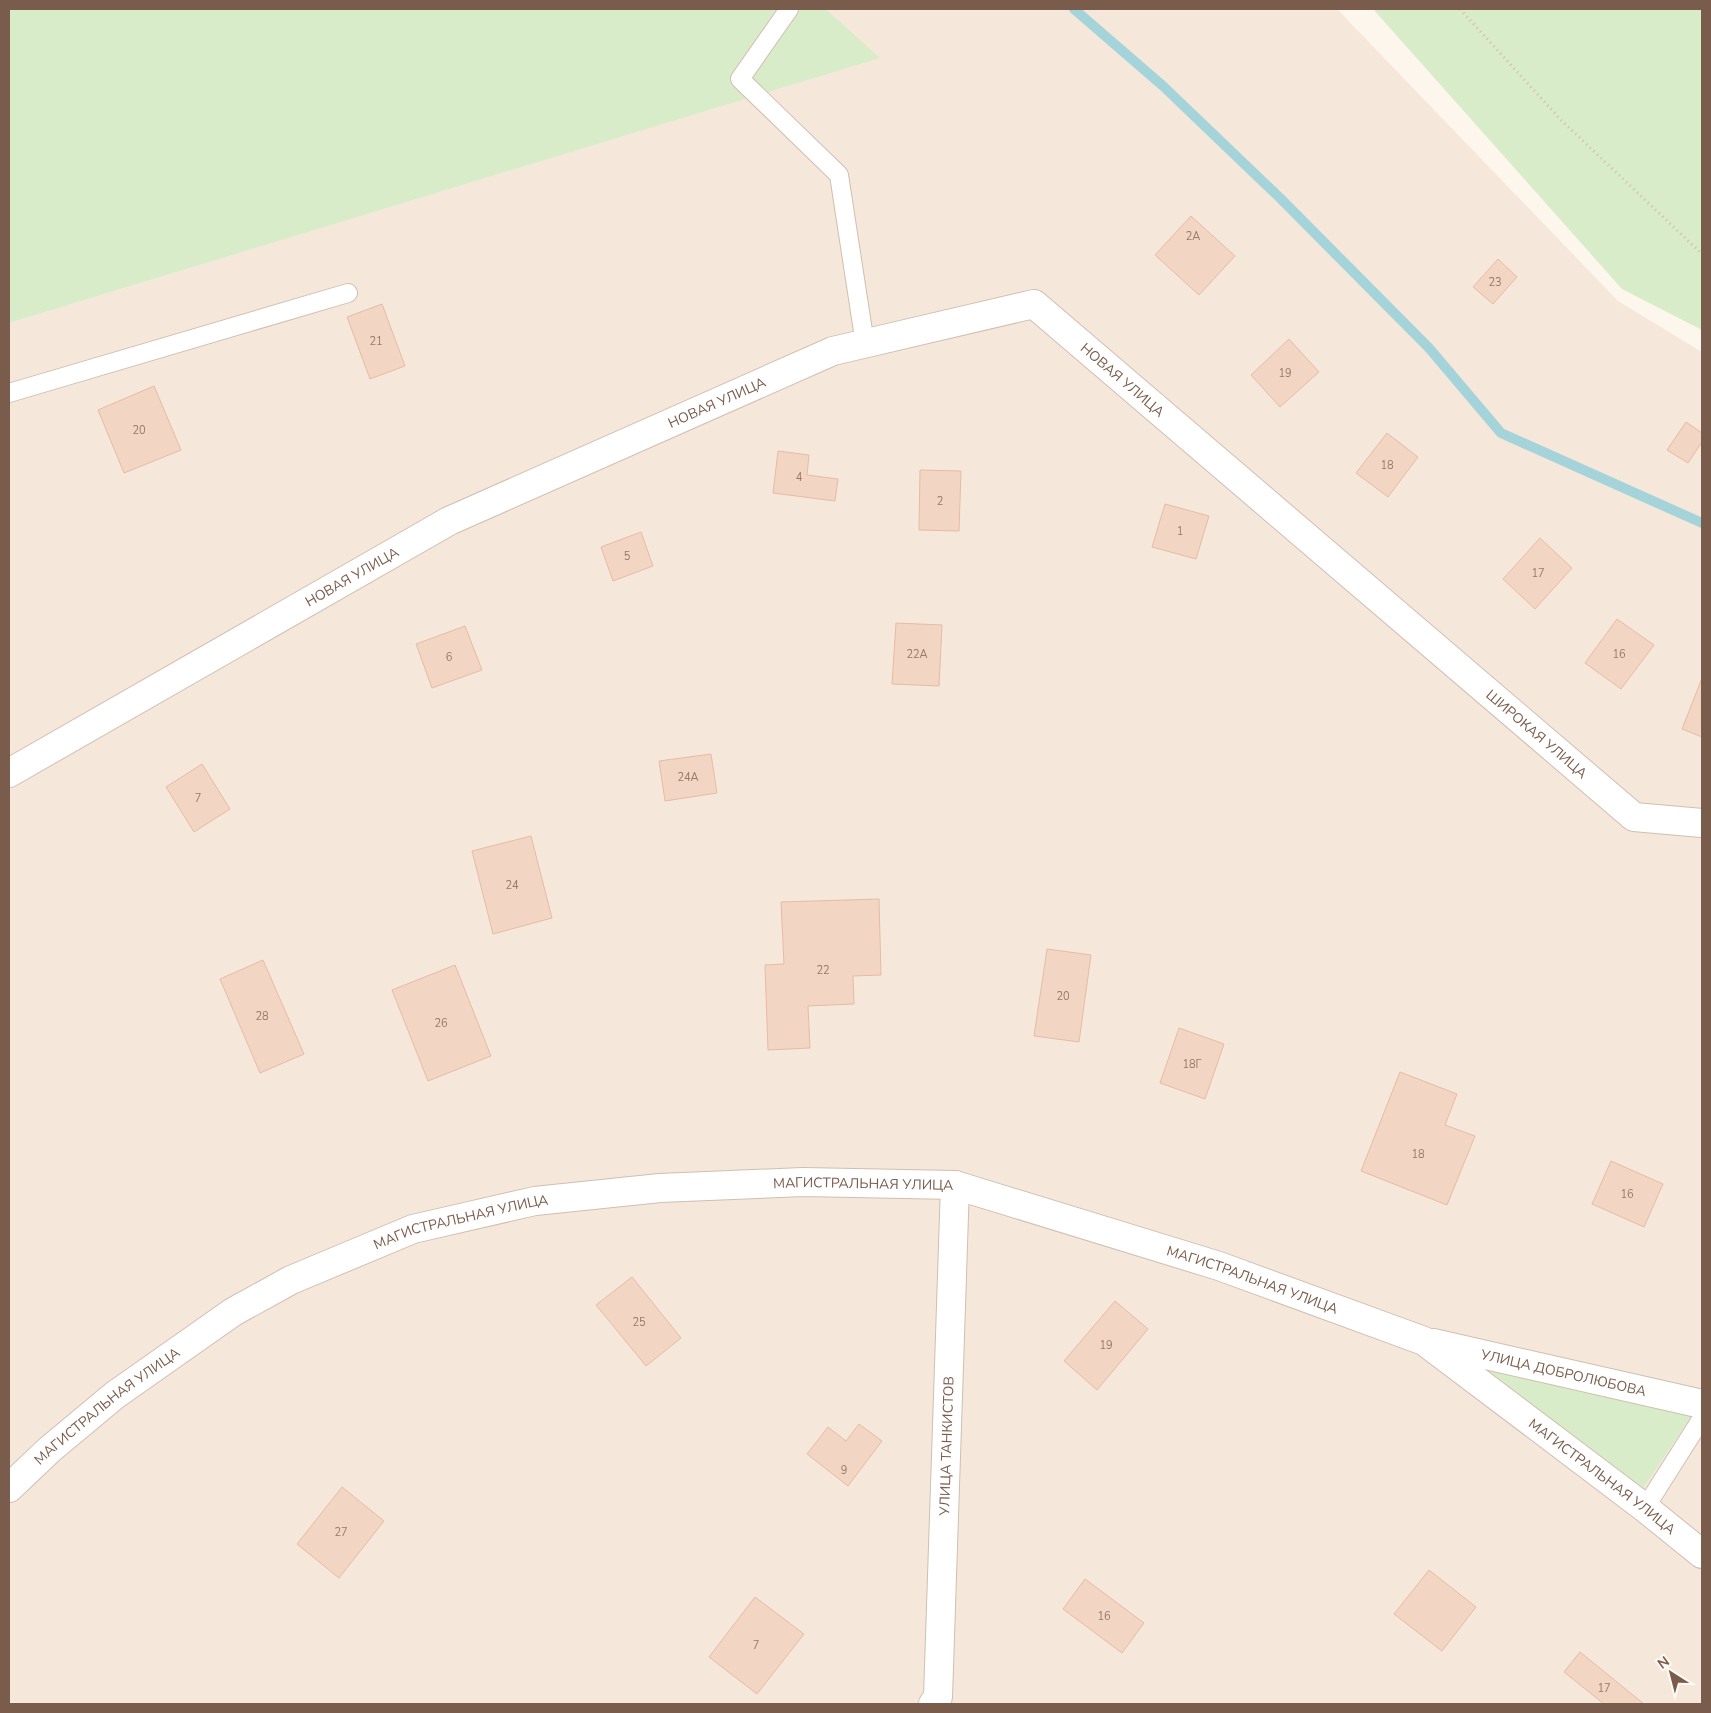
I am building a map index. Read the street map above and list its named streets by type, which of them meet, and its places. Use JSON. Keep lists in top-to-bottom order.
{
  "streets": {
    "street": [
      "НОВАЯ УЛИЦА",
      "ШИРОКАЯ УЛИЦА",
      "МАГИСТРАЛЬНАЯ УЛИЦА",
      "УЛИЦА ДОБРОЛЮБОВА",
      "УЛИЦА ТАНКИСТОВ"
    ]
  },
  "crossings": [
    ["НОВАЯ УЛИЦА", "ШИРОКАЯ УЛИЦА"],
    ["МАГИСТРАЛЬНАЯ УЛИЦА", "УЛИЦА ДОБРОЛЮБОВА"],
    ["МАГИСТРАЛЬНАЯ УЛИЦА", "УЛИЦА ТАНКИСТОВ"]
  ],
  "house_numbers": [
    "2А",
    "23",
    "21",
    "19",
    "20",
    "18",
    "4",
    "2",
    "1",
    "5",
    "17",
    "22А",
    "16",
    "6",
    "24А",
    "7",
    "24",
    "22",
    "20",
    "28",
    "26",
    "18Г",
    "18",
    "16",
    "25",
    "19",
    "9",
    "27",
    "16",
    "7",
    "17"
  ],
  "north": "top left"
}
